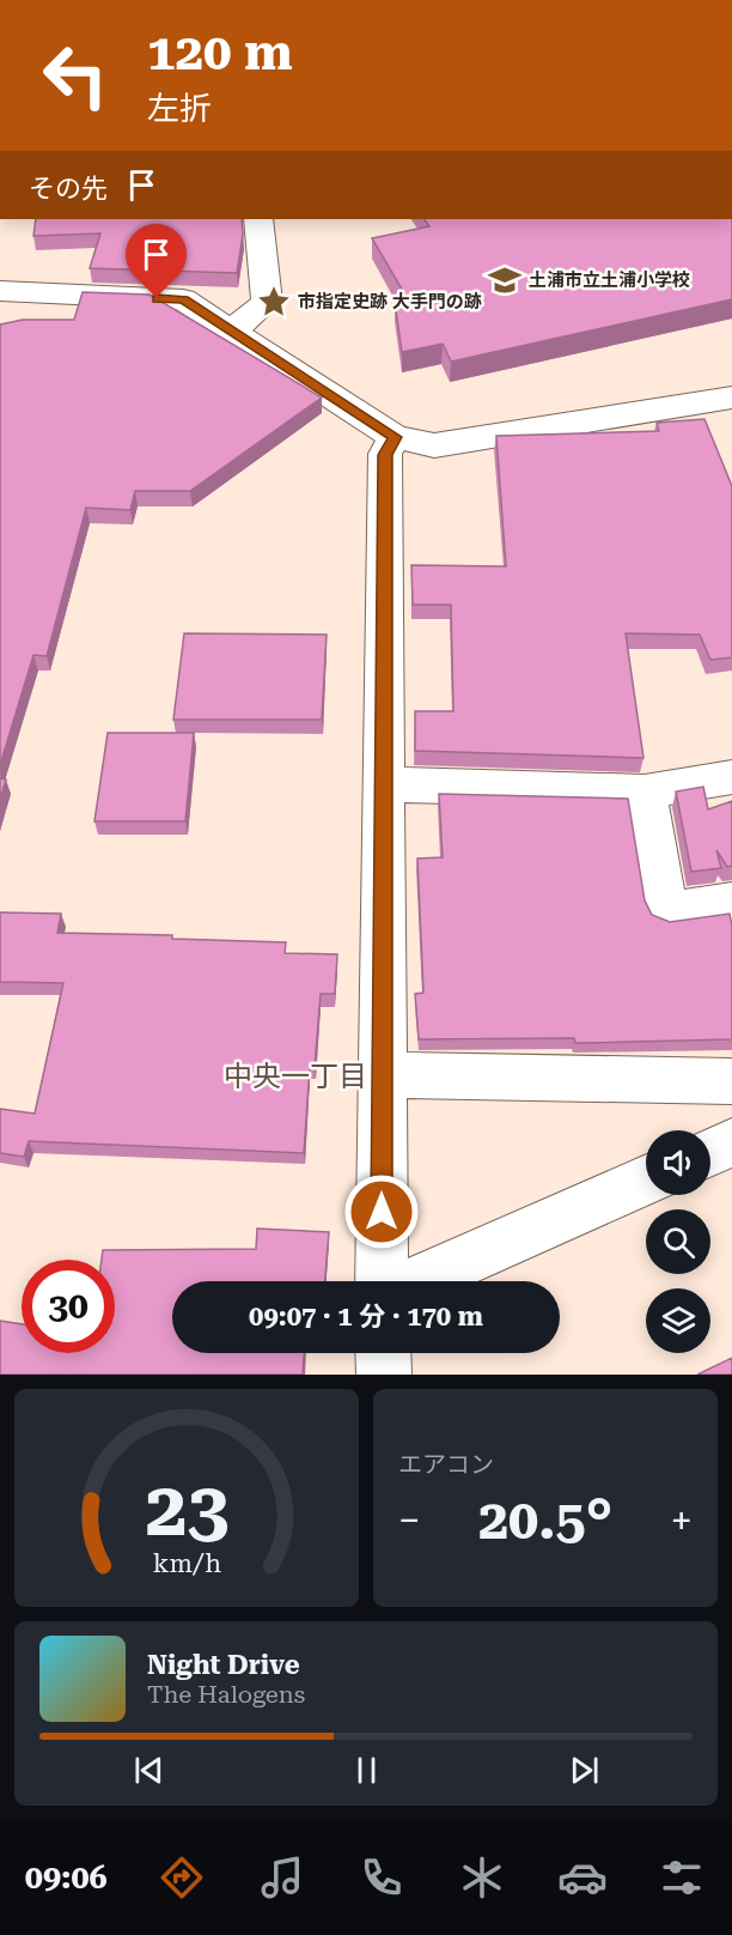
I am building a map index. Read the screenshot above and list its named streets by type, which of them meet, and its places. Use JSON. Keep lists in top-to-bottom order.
{
  "districts": ["中央一丁目"],
  "places": {
    "school or university": ["土浦市立土浦小学校"],
    "place": ["市指定史跡 大手門の跡"]
  },
  "page": {
    "turn": ["120 m", "左折"],
    "then": "その先",
    "limit": "30",
    "trip": "09:07 · 1 分 · 170 m",
    "tile": "エアコン",
    "heat": ["−", "20.5°", "+"],
    "song": ["Night Drive", "The Halogens"],
    "tabs": "09:06",
    "gauge": ["23", "km/h"]
  }
}
